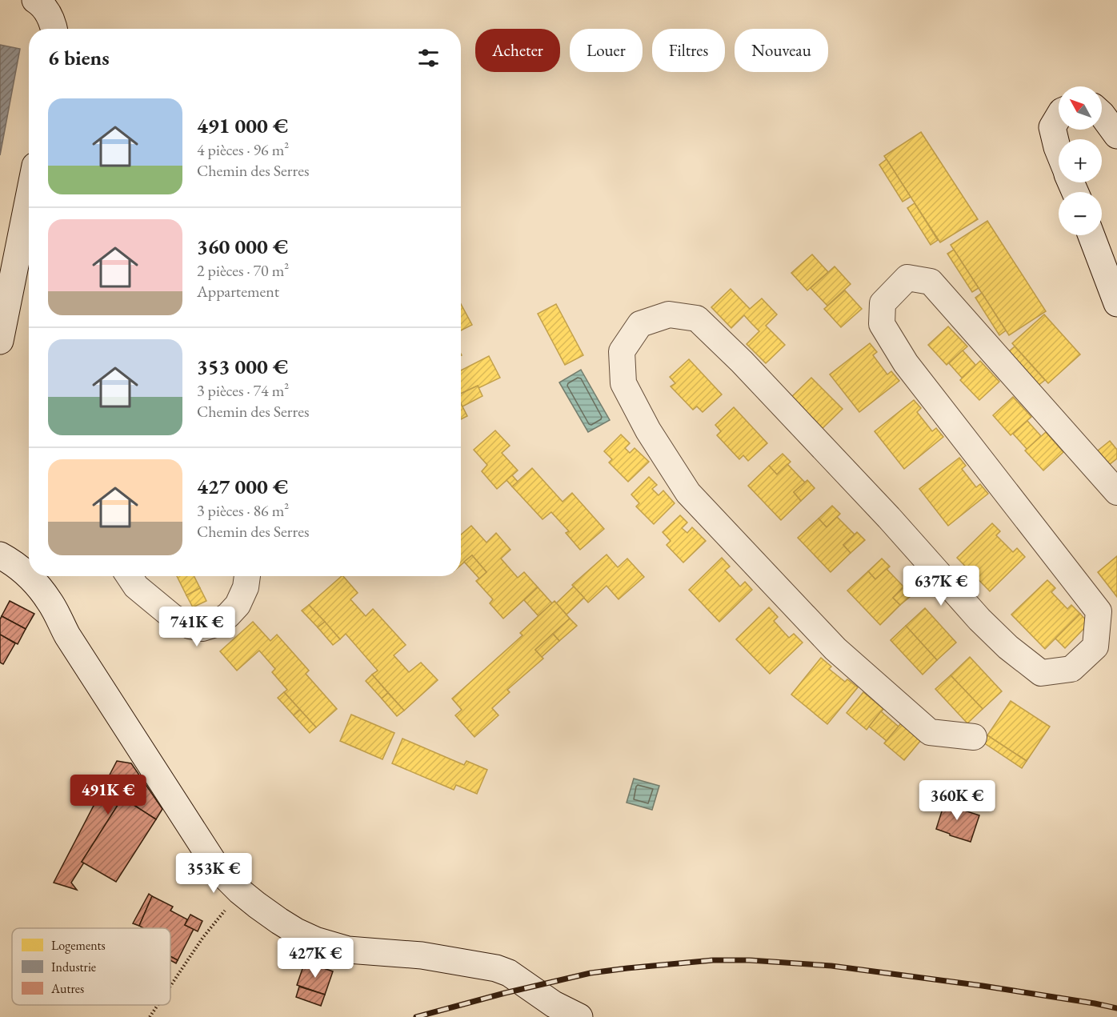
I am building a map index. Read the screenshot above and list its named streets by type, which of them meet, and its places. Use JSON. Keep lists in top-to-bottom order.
{
  "legend": ["Logements", "Industrie", "Autres"],
  "north": "top left",
  "page": {
    "chip": [
      "Acheter",
      "Louer",
      "Filtres",
      "Nouveau"
    ],
    "heading": "6 biens",
    "map_buttons": ["+", "−"],
    "list": [
      {
        "name": "491 000 €",
        "note": "4 pièces · 96 m² · Chemin des Serres"
      },
      {
        "name": "360 000 €",
        "note": "2 pièces · 70 m² · Appartement"
      },
      {
        "name": "353 000 €",
        "note": "3 pièces · 74 m² · Chemin des Serres"
      },
      {
        "name": "427 000 €",
        "note": "3 pièces · 86 m² · Chemin des Serres"
      }
    ],
    "price": [
      "637K €",
      "741K €",
      "491K €",
      "360K €",
      "353K €",
      "427K €"
    ]
  }
}
